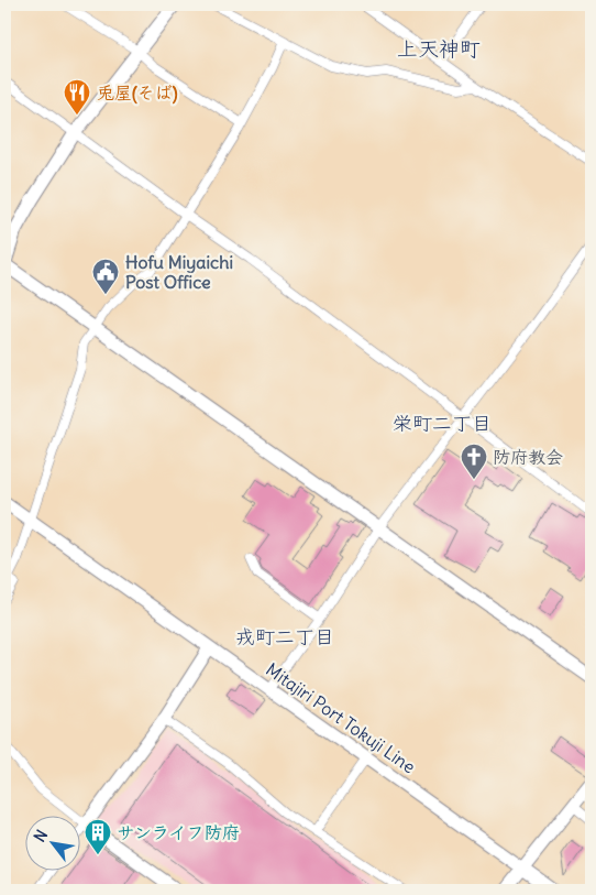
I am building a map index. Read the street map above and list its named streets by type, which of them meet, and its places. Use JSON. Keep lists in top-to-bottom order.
{
  "streets": {
    "street": ["Mitajiri Port Tokuji Line"]
  },
  "districts": ["上天神町", "栄町二丁目", "戎町二丁目"],
  "places": {
    "restaurant": ["兎屋(そば)"],
    "public building": ["Hofu Miyaichi Post Office"],
    "church": ["防府教会"],
    "building": ["サンライフ防府"]
  },
  "north": "top left"
}
